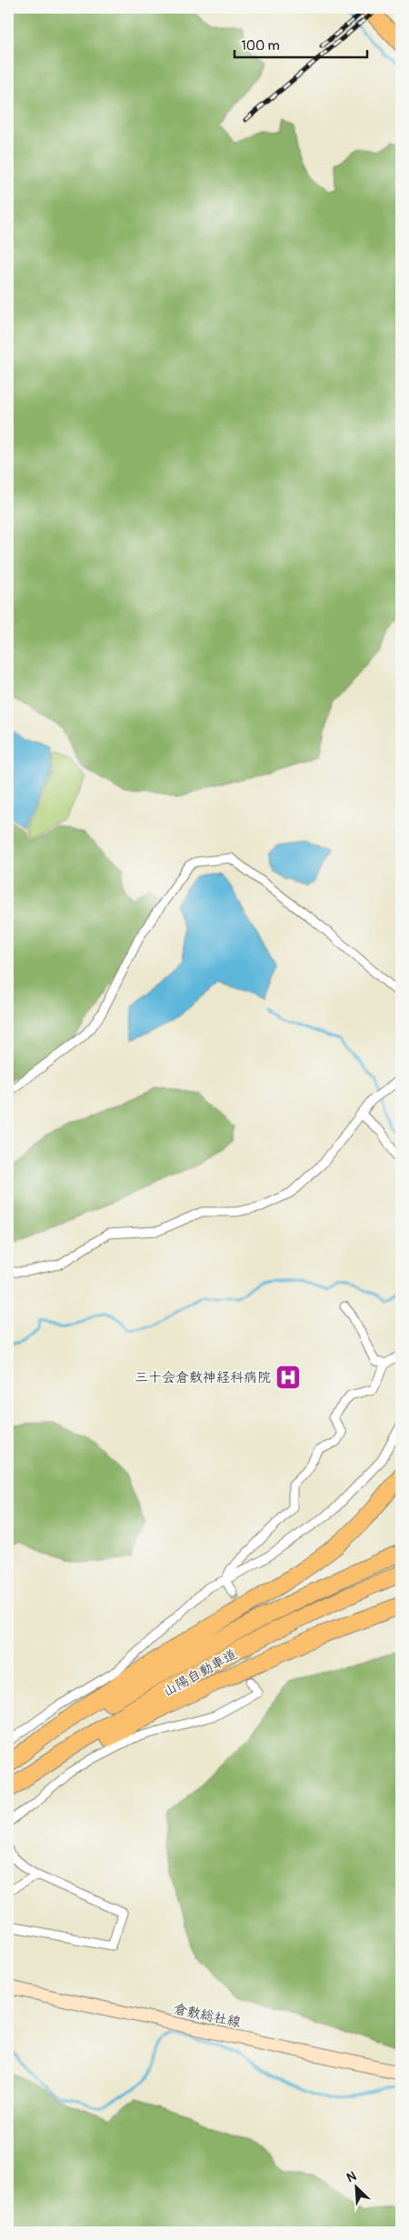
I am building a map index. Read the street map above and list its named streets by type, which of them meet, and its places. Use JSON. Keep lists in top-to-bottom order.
{
  "streets": {
    "highway": ["山陽自動車道"],
    "main road": ["倉敷総社線"]
  },
  "places": {
    "hospital": ["三十会倉敷神経科病院"]
  },
  "scale_bar": "100 m",
  "north": "top left"
}
